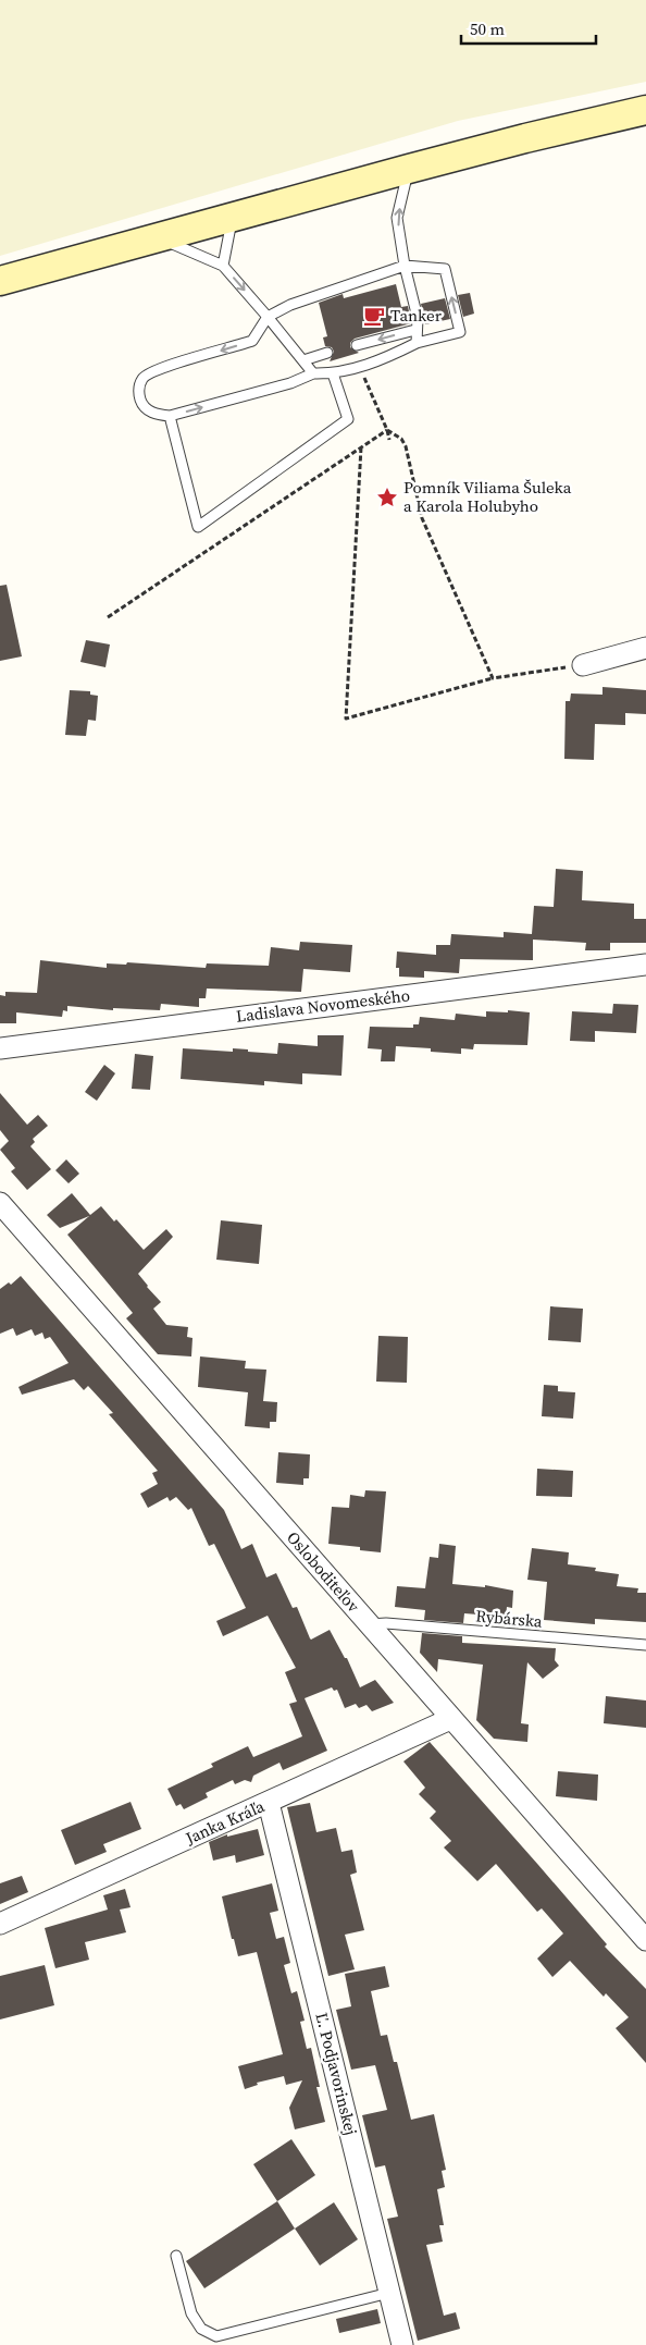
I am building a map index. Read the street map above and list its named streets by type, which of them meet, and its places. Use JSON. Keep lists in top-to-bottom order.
{
  "streets": {
    "street": [
      "Ladislava Novomeského",
      "Osloboditeľov",
      "Janka Kráľa",
      "Ľ. Podjavorinskej"
    ],
    "lane": ["Rybárska"]
  },
  "crossings": [
    ["Osloboditeľov", "Rybárska"],
    ["Osloboditeľov", "Janka Kráľa"],
    ["Janka Kráľa", "Ľ. Podjavorinskej"]
  ],
  "places": {
    "cafe": ["Tanker"],
    "place": ["Pomník Viliama Šuleka a Karola Holubyho"]
  },
  "scale_bar": "50 m"
}
